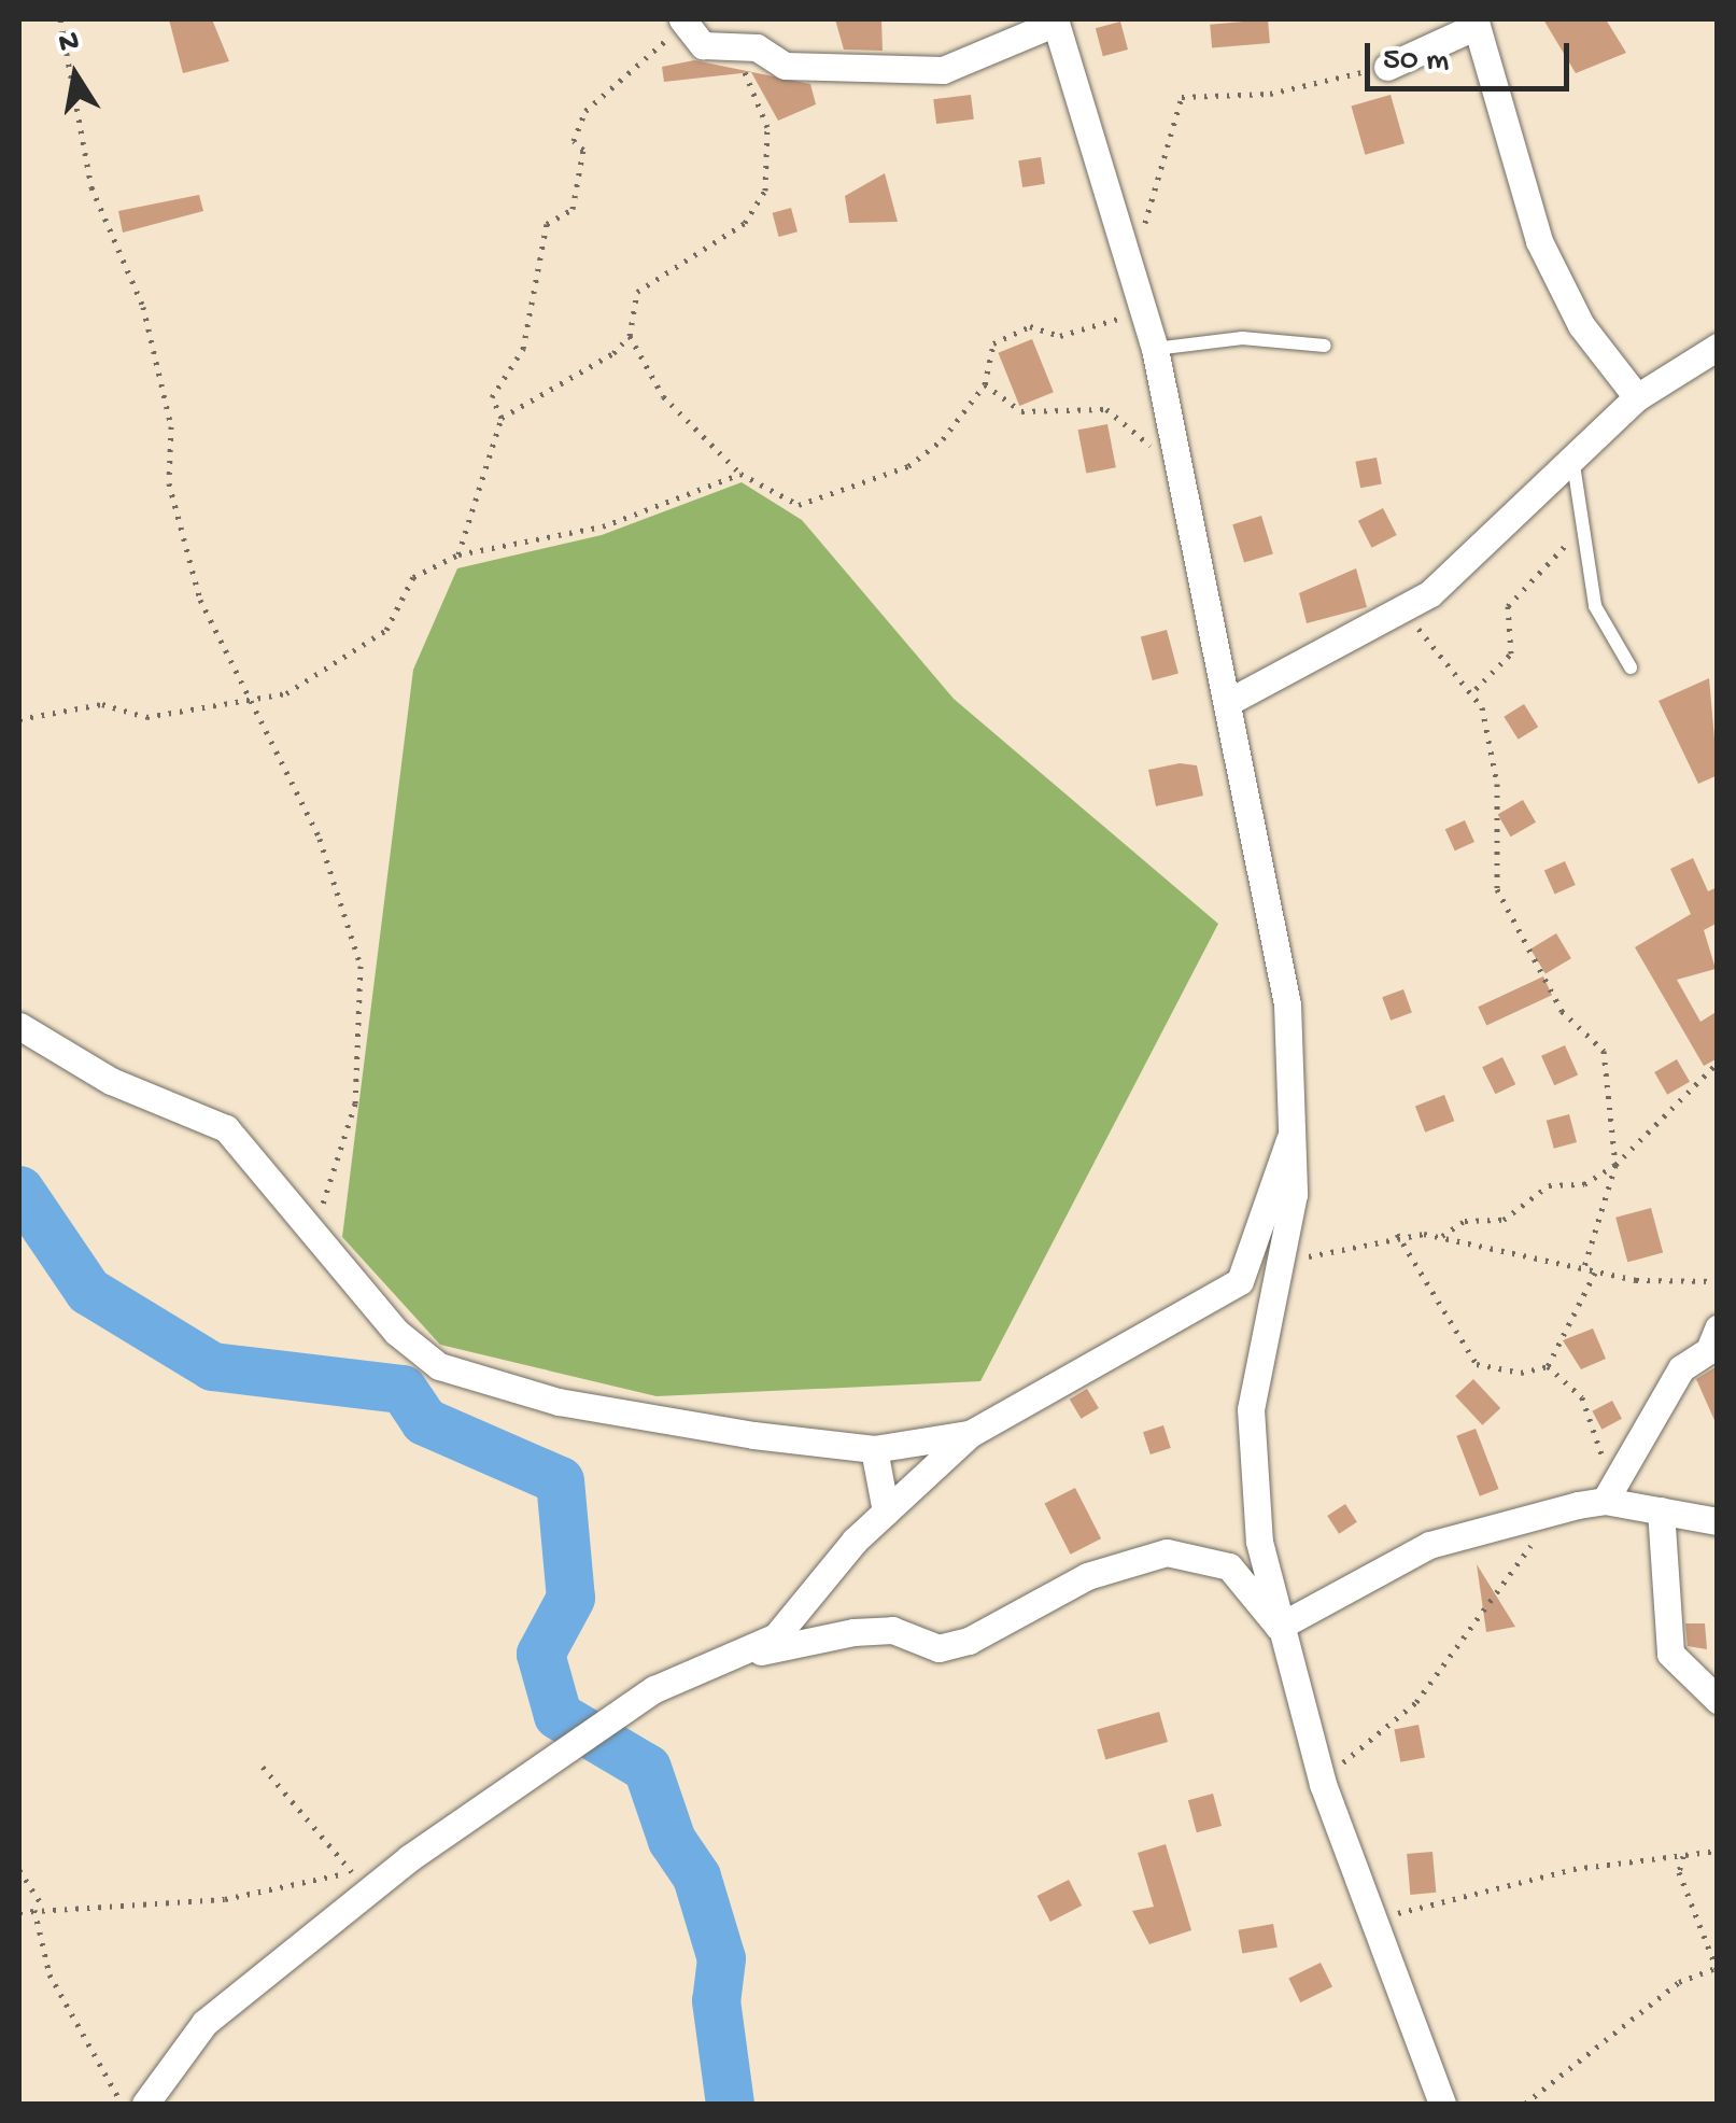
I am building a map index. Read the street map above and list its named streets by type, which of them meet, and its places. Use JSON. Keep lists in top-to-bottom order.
{
  "scale_bar": "50 m",
  "north": "top"
}
